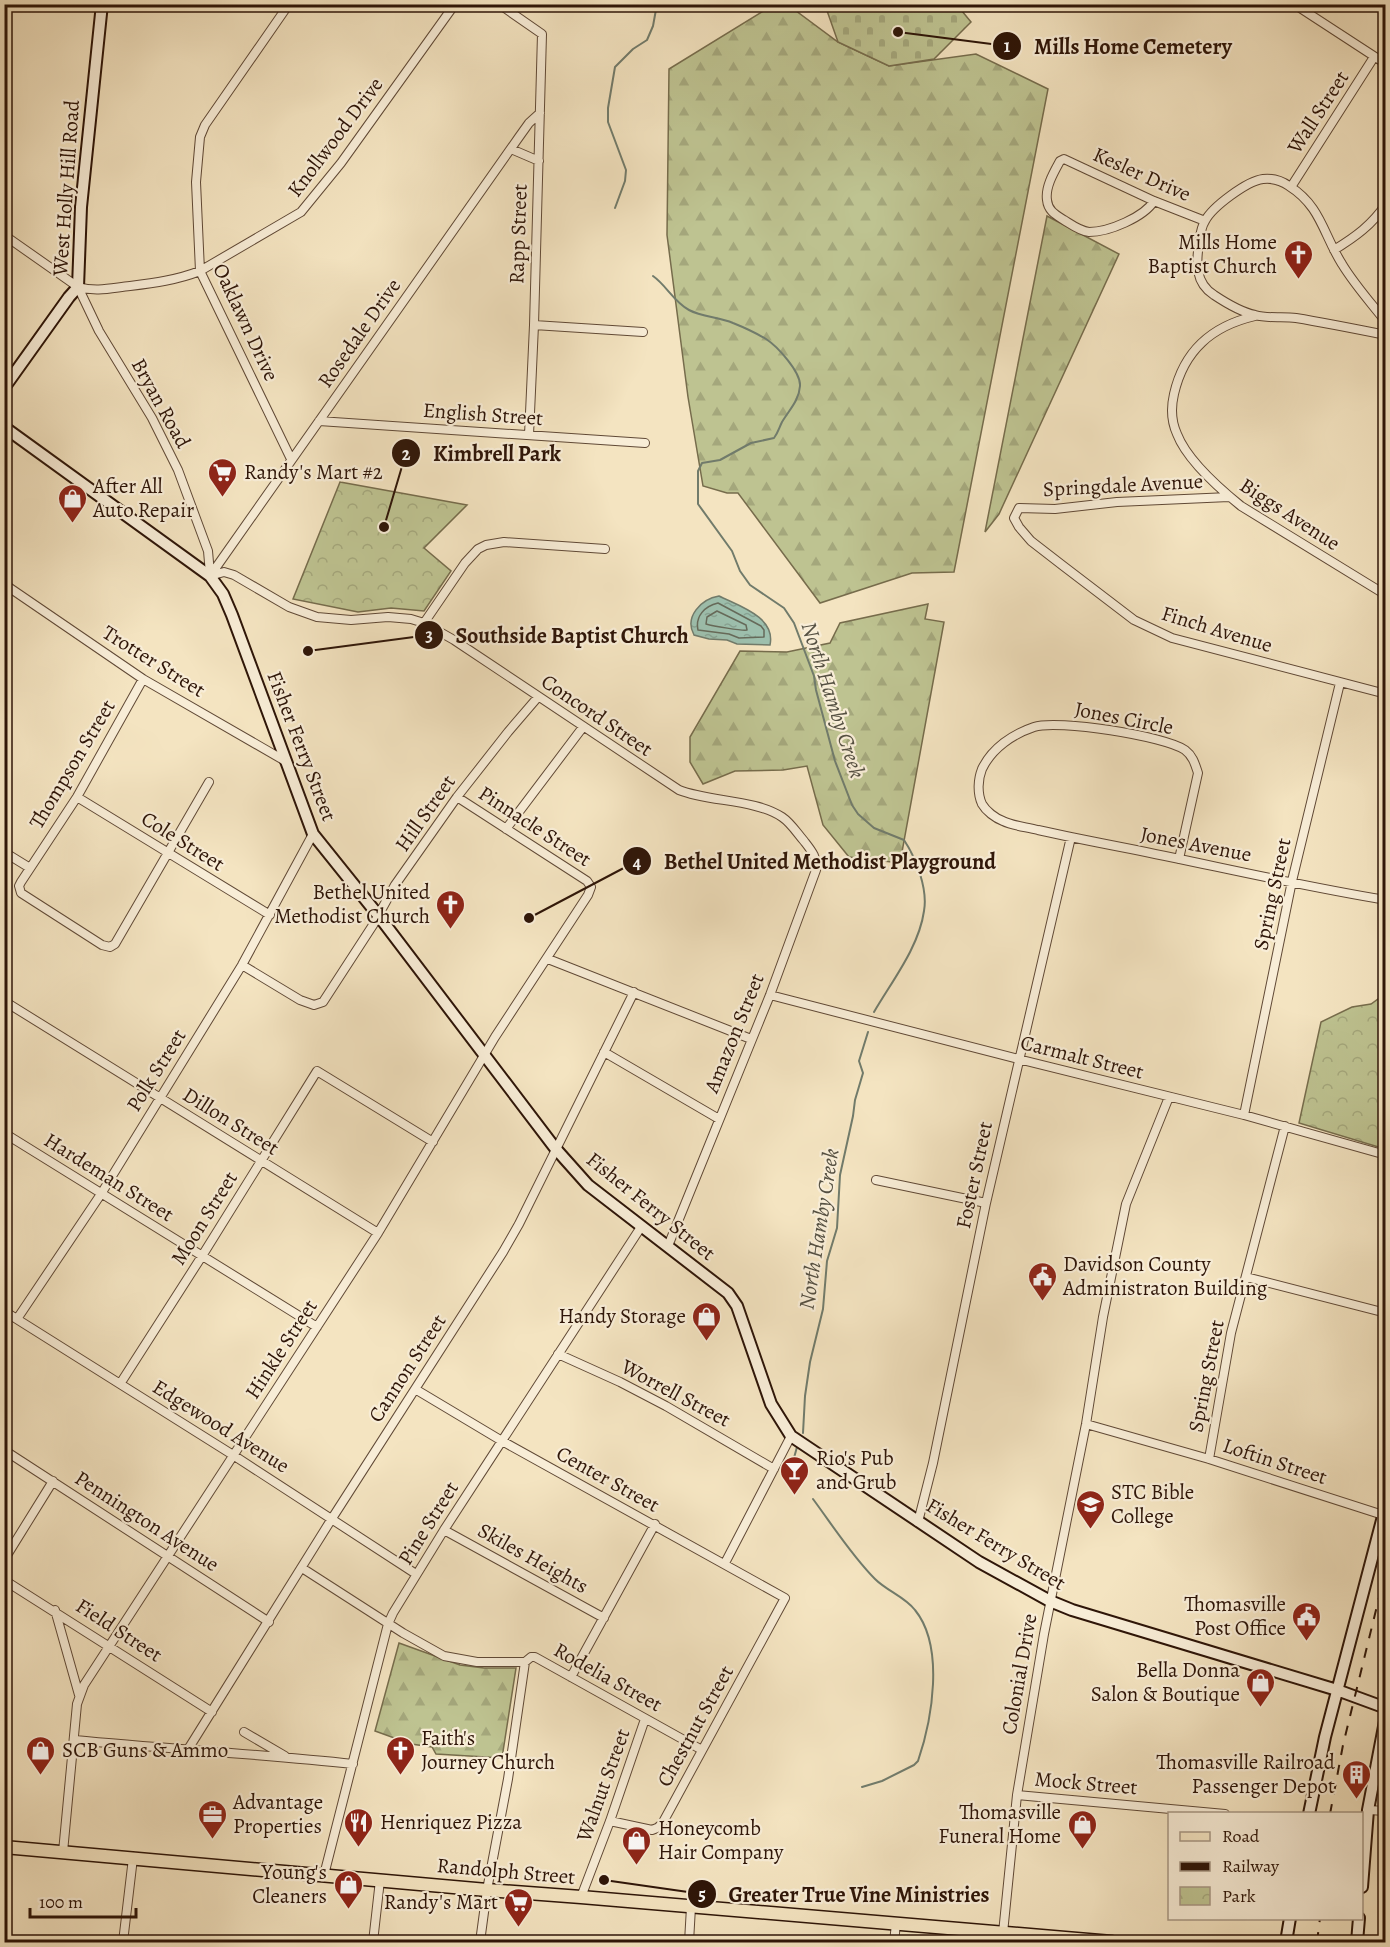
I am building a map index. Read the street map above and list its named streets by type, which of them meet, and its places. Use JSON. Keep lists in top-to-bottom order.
{
  "streets": {
    "main road": ["Randolph Street"],
    "street": [
      "Wall Street",
      "Knollwood Drive",
      "Kesler Drive",
      "West Holly Hill Road",
      "Rapp Street",
      "Oaklawn Drive",
      "Rosedale Drive",
      "Bryan Road",
      "English Street",
      "Springdale Avenue",
      "Biggs Avenue",
      "Finch Avenue",
      "Trotter Street",
      "Concord Street",
      "Jones Circle",
      "Fisher Ferry Street",
      "Thompson Street",
      "Hill Street",
      "Pinnacle Street",
      "Cole Street",
      "Jones Avenue",
      "Spring Street",
      "Amazon Street",
      "Carmalt Street",
      "Polk Street",
      "Dillon Street",
      "Foster Street",
      "Hardeman Street",
      "Moon Street",
      "Hinkle Street",
      "Cannon Street",
      "Worrell Street",
      "Edgewood Avenue",
      "Loftin Street",
      "Center Street",
      "Pennington Avenue",
      "Pine Street",
      "Skiles Heights",
      "Field Street",
      "Colonial Drive",
      "Rodelia Street",
      "Chestnut Street",
      "Mock Street",
      "Walnut Street"
    ]
  },
  "crossings": [
    ["Knollwood Drive", "West Holly Hill Road"],
    ["Knollwood Drive", "Oaklawn Drive"],
    ["Knollwood Drive", "Bryan Road"],
    ["West Holly Hill Road", "Bryan Road"],
    ["Rapp Street", "Rosedale Drive"],
    ["Rapp Street", "English Street"],
    ["Oaklawn Drive", "Rosedale Drive"],
    ["Rosedale Drive", "Bryan Road"],
    ["Rosedale Drive", "English Street"],
    ["Rosedale Drive", "Concord Street"],
    ["Rosedale Drive", "Fisher Ferry Street"],
    ["Bryan Road", "Concord Street"],
    ["Bryan Road", "Fisher Ferry Street"],
    ["Springdale Avenue", "Biggs Avenue"],
    ["Springdale Avenue", "Finch Avenue"],
    ["Finch Avenue", "Spring Street"],
    ["Trotter Street", "Fisher Ferry Street"],
    ["Trotter Street", "Thompson Street"],
    ["Concord Street", "Fisher Ferry Street"],
    ["Concord Street", "Hill Street"],
    ["Concord Street", "Amazon Street"],
    ["Jones Circle", "Jones Avenue"],
    ["Jones Circle", "Foster Street"],
    ["Fisher Ferry Street", "Hill Street"],
    ["Fisher Ferry Street", "Amazon Street"],
    ["Fisher Ferry Street", "Polk Street"],
    ["Fisher Ferry Street", "Foster Street"],
    ["Fisher Ferry Street", "Hinkle Street"],
    ["Fisher Ferry Street", "Cannon Street"],
    ["Fisher Ferry Street", "Pine Street"],
    ["Fisher Ferry Street", "Colonial Drive"],
    ["Thompson Street", "Cole Street"],
    ["Hill Street", "Pinnacle Street"],
    ["Hill Street", "Polk Street"],
    ["Pinnacle Street", "Hinkle Street"],
    ["Cole Street", "Polk Street"],
    ["Jones Avenue", "Spring Street"],
    ["Jones Avenue", "Foster Street"],
    ["Spring Street", "Carmalt Street"],
    ["Spring Street", "Loftin Street"],
    ["Amazon Street", "Carmalt Street"],
    ["Carmalt Street", "Foster Street"],
    ["Carmalt Street", "Colonial Drive"],
    ["Polk Street", "Dillon Street"],
    ["Polk Street", "Hardeman Street"],
    ["Polk Street", "Edgewood Avenue"],
    ["Dillon Street", "Moon Street"],
    ["Dillon Street", "Hinkle Street"],
    ["Hardeman Street", "Moon Street"],
    ["Hardeman Street", "Hinkle Street"],
    ["Moon Street", "Hinkle Street"],
    ["Moon Street", "Edgewood Avenue"],
    ["Hinkle Street", "Edgewood Avenue"],
    ["Hinkle Street", "Pennington Avenue"],
    ["Hinkle Street", "Field Street"],
    ["Hinkle Street", "Randolph Street"],
    ["Cannon Street", "Edgewood Avenue"],
    ["Cannon Street", "Center Street"],
    ["Cannon Street", "Pennington Avenue"],
    ["Cannon Street", "Field Street"],
    ["Cannon Street", "Rodelia Street"],
    ["Worrell Street", "Pine Street"],
    ["Edgewood Avenue", "Pine Street"],
    ["Loftin Street", "Colonial Drive"],
    ["Center Street", "Pine Street"],
    ["Center Street", "Chestnut Street"],
    ["Pine Street", "Skiles Heights"],
    ["Pine Street", "Rodelia Street"],
    ["Pine Street", "Randolph Street"],
    ["Colonial Drive", "Mock Street"],
    ["Colonial Drive", "Randolph Street"],
    ["Rodelia Street", "Chestnut Street"],
    ["Rodelia Street", "Walnut Street"],
    ["Chestnut Street", "Walnut Street"],
    ["Walnut Street", "Randolph Street"]
  ],
  "water": ["North Hamby Creek"],
  "places": {
    "other": [
      "Mills Home Cemetery",
      "Kimbrell Park",
      "Southside Baptist Church",
      "Bethel United Methodist Playground",
      "Greater True Vine Ministries"
    ],
    "church": ["Mills Home Baptist Church", "Bethel United Methodist Church", "Faith's Journey Church"],
    "supermarket": ["Randy's Mart #2", "Randy's Mart"],
    "shop": [
      "After All Auto Repair",
      "Handy Storage",
      "Bella Donna Salon & Boutique",
      "SCB Guns & Ammo",
      "Thomasville Funeral Home",
      "Honeycomb Hair Company",
      "Young's Cleaners"
    ],
    "public building": ["Davidson County Administraton Building", "Thomasville Post Office"],
    "bar": ["Rio's Pub and Grub"],
    "school or university": ["STC Bible College"],
    "building": ["Thomasville Railroad Passenger Depot"],
    "office": ["Advantage Properties"],
    "restaurant": ["Henriquez Pizza"]
  },
  "legend": ["Road", "Railway", "Park"],
  "scale_bar": "100 m"
}
